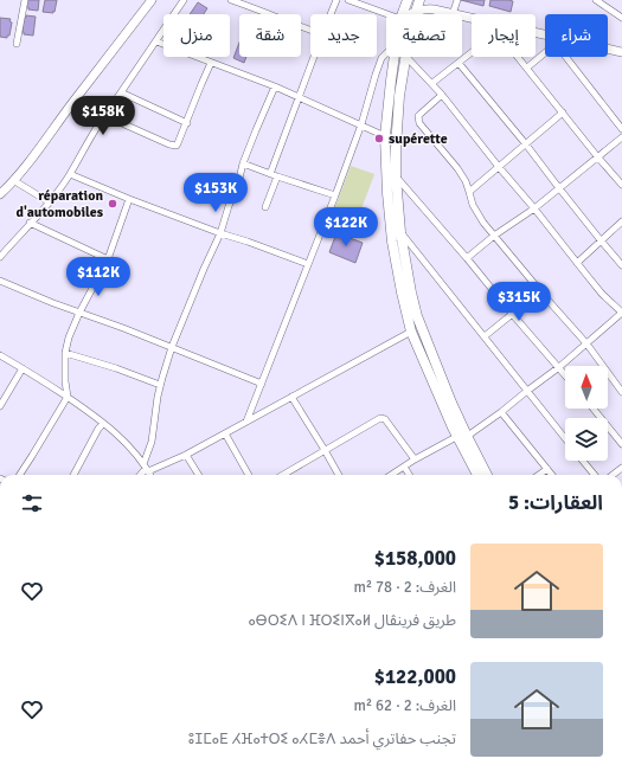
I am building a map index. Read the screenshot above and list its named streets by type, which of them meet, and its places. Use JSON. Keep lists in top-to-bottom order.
{
  "places": ["supérette", "réparation d'automobiles"],
  "north": "top",
  "page": {
    "chip": [
      "شراء",
      "إيجار",
      "تصفية",
      "جديد",
      "شقة",
      "منزل"
    ],
    "price": [
      "$158K",
      "$153K",
      "$122K",
      "$112K",
      "$315K"
    ],
    "heading": "العقارات: 5",
    "list": [
      {
        "name": "$158,000",
        "note": "الغرف: 2 · 78 m² · طريق فرينڨال ⴰⴱⵔⵉⴷ ⵏ ⴼⵔⵉⵏⴳⴰⵍ"
      },
      {
        "name": "$122,000",
        "note": "الغرف: 2 · 62 m² · تجنب حفاتري أحمد ⵓⵊⵎⴰⴹ ⵃⴼⴰⵜⵔⵉ ⴰⵃⵎⴻⴷ"
      }
    ]
  }
}
